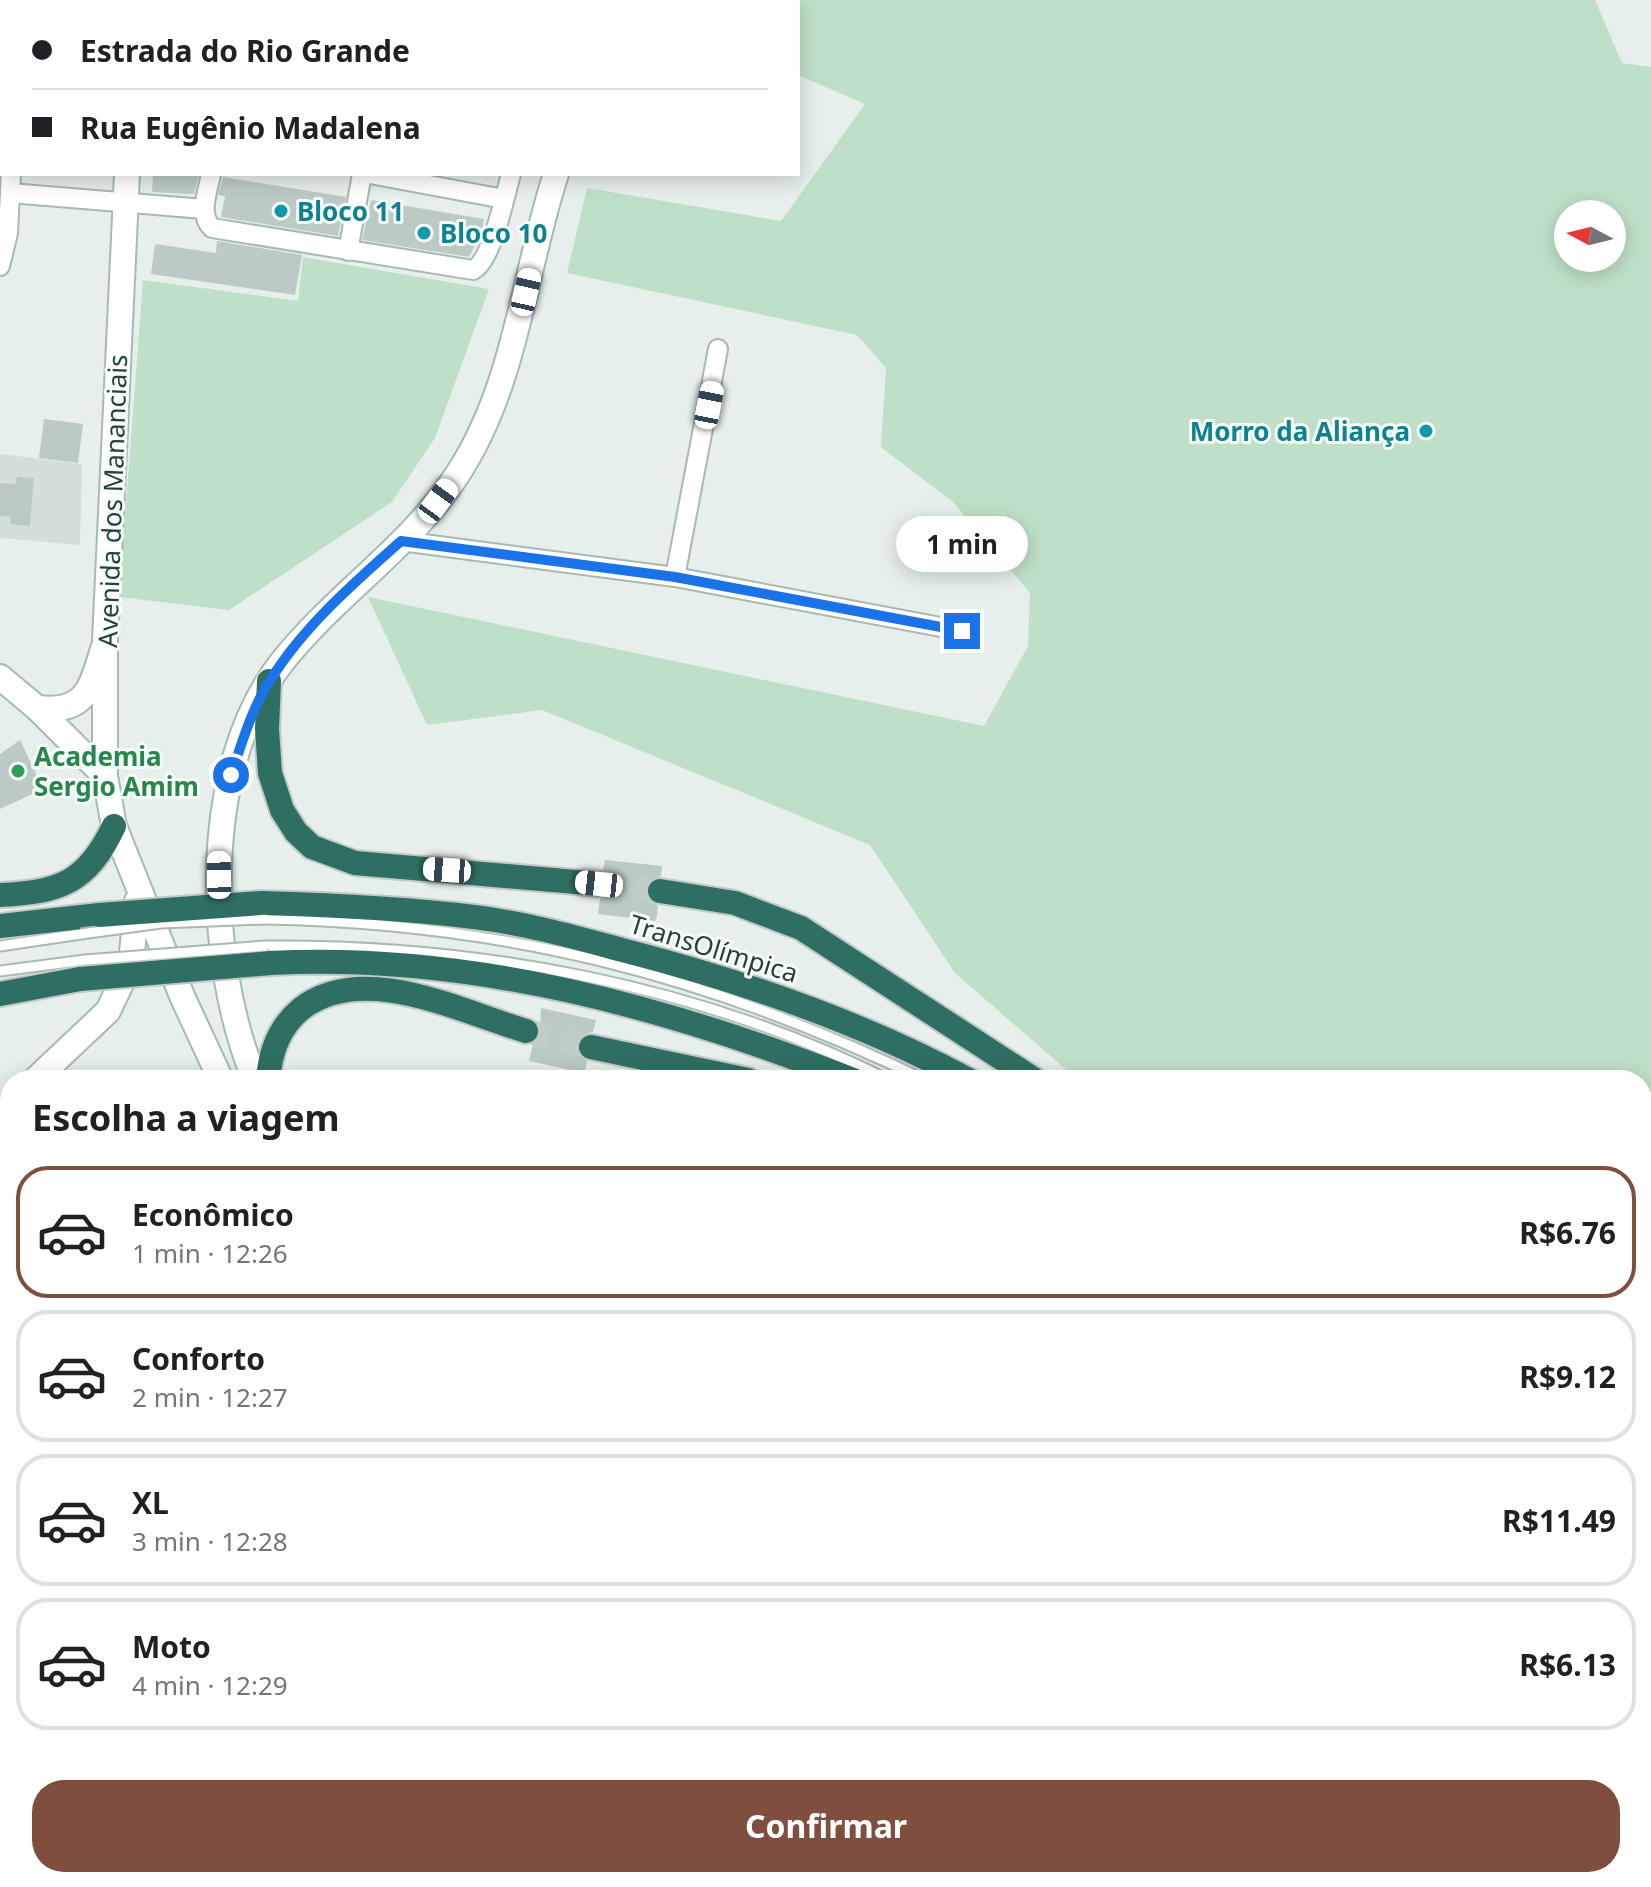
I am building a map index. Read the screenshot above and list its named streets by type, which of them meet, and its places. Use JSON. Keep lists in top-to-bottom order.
{
  "streets": {
    "highway": ["TransOlímpica"],
    "main road": ["Avenida dos Mananciais"]
  },
  "places": [
    "Bloco 11",
    "Bloco 10",
    "Morro da Aliança",
    "Academia Sergio Amim"
  ],
  "north": "left",
  "page": {
    "banner": ["Estrada do Rio Grande", "Rua Eugênio Madalena"],
    "bubble": "1 min",
    "heading": "Escolha a viagem",
    "list": [
      {
        "name": "Econômico",
        "note": "1 min · 12:26",
        "value": "R$6.76"
      },
      {
        "name": "Conforto",
        "note": "2 min · 12:27",
        "value": "R$9.12"
      },
      {
        "name": "XL",
        "note": "3 min · 12:28",
        "value": "R$11.49"
      },
      {
        "name": "Moto",
        "note": "4 min · 12:29",
        "value": "R$6.13"
      }
    ],
    "buttons": "Confirmar"
  }
}
